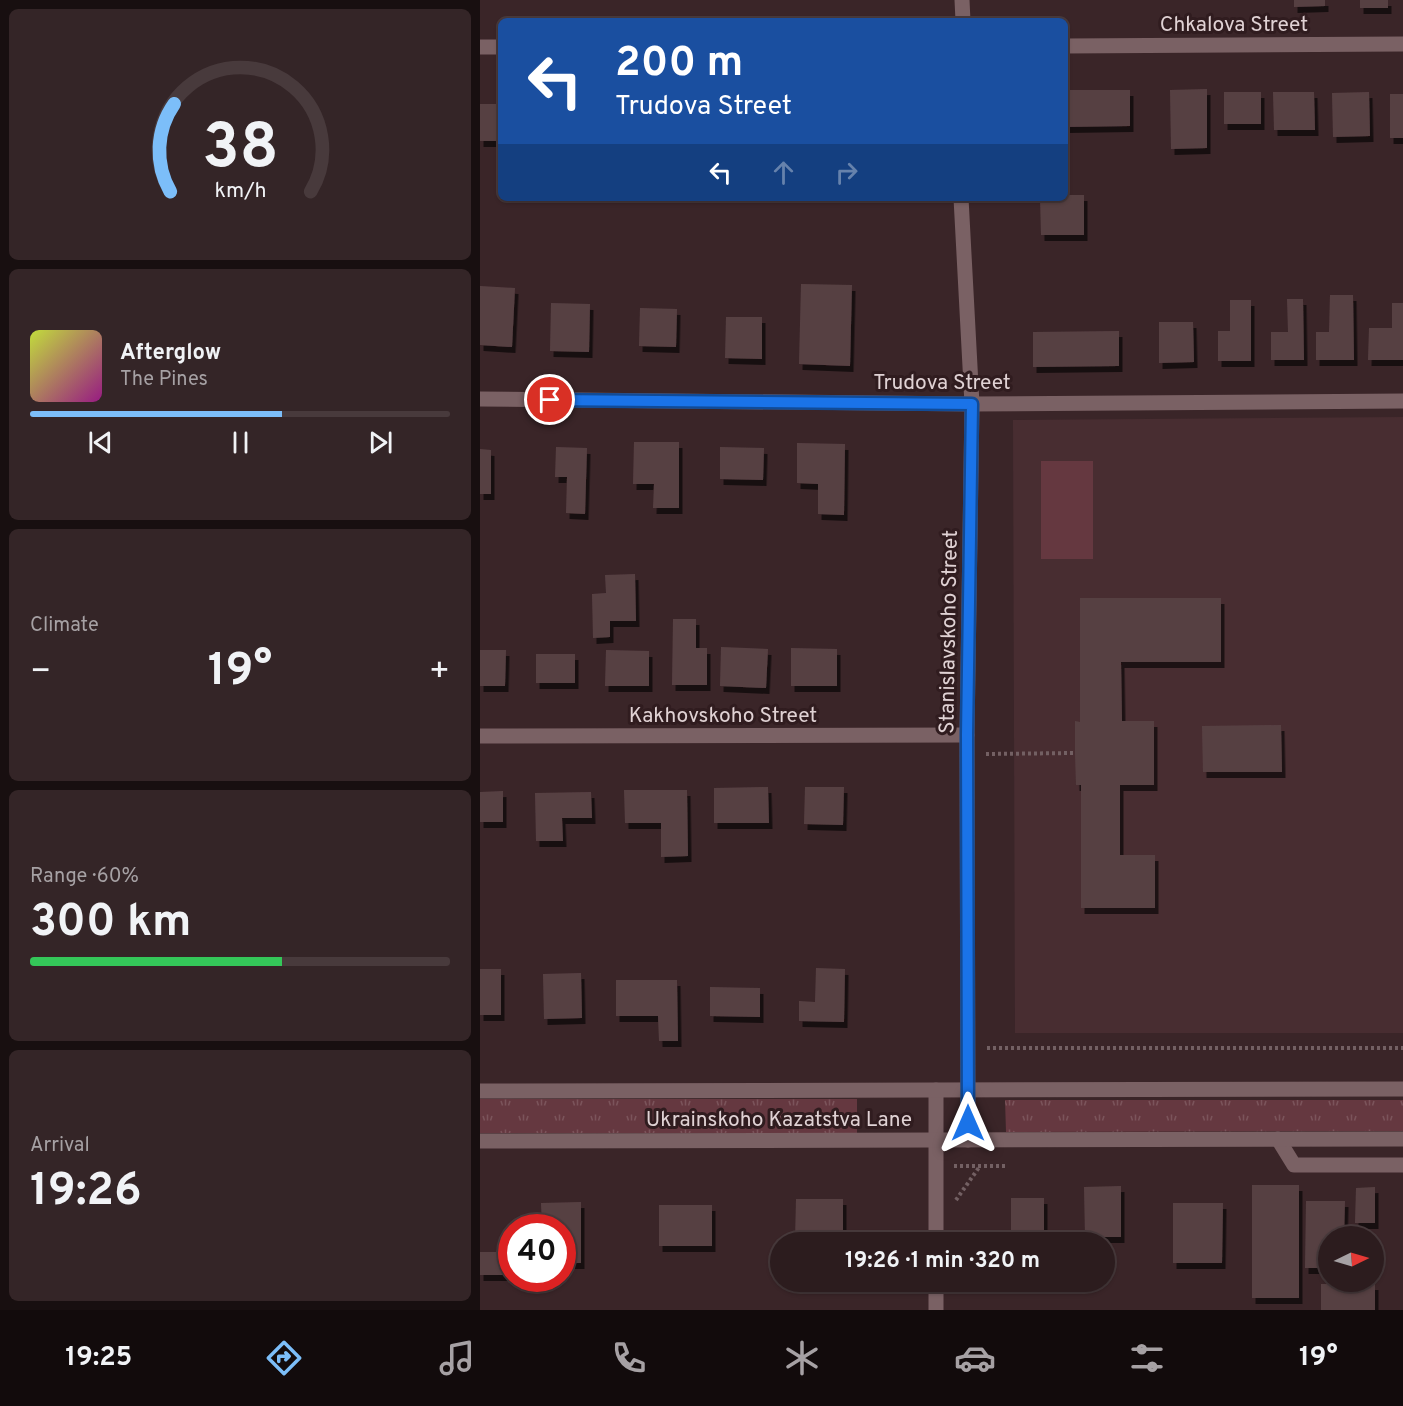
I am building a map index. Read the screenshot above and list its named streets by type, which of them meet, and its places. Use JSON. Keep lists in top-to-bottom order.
{
  "streets": {
    "street": [
      "Chkalova Street",
      "Trudova Street",
      "Stanislavskoho Street",
      "Kakhovskoho Street",
      "Ukrainskoho Kazatstva Lane"
    ]
  },
  "crossings": [
    ["Trudova Street", "Stanislavskoho Street"],
    ["Stanislavskoho Street", "Kakhovskoho Street"],
    ["Stanislavskoho Street", "Ukrainskoho Kazatstva Lane"]
  ],
  "north": "right",
  "page": {
    "turn": ["200 m", "Trudova Street"],
    "song": ["Afterglow", "The Pines"],
    "tile": [
      "Climate",
      ["Range · 60%", "300 km"],
      ["Arrival", "19:26"]
    ],
    "heat": ["−", "19°", "+"],
    "limit": "40",
    "trip": "19:26 · 1 min · 320 m",
    "tabs": ["19:25", "19°"],
    "gauge": ["38", "km/h"]
  }
}
